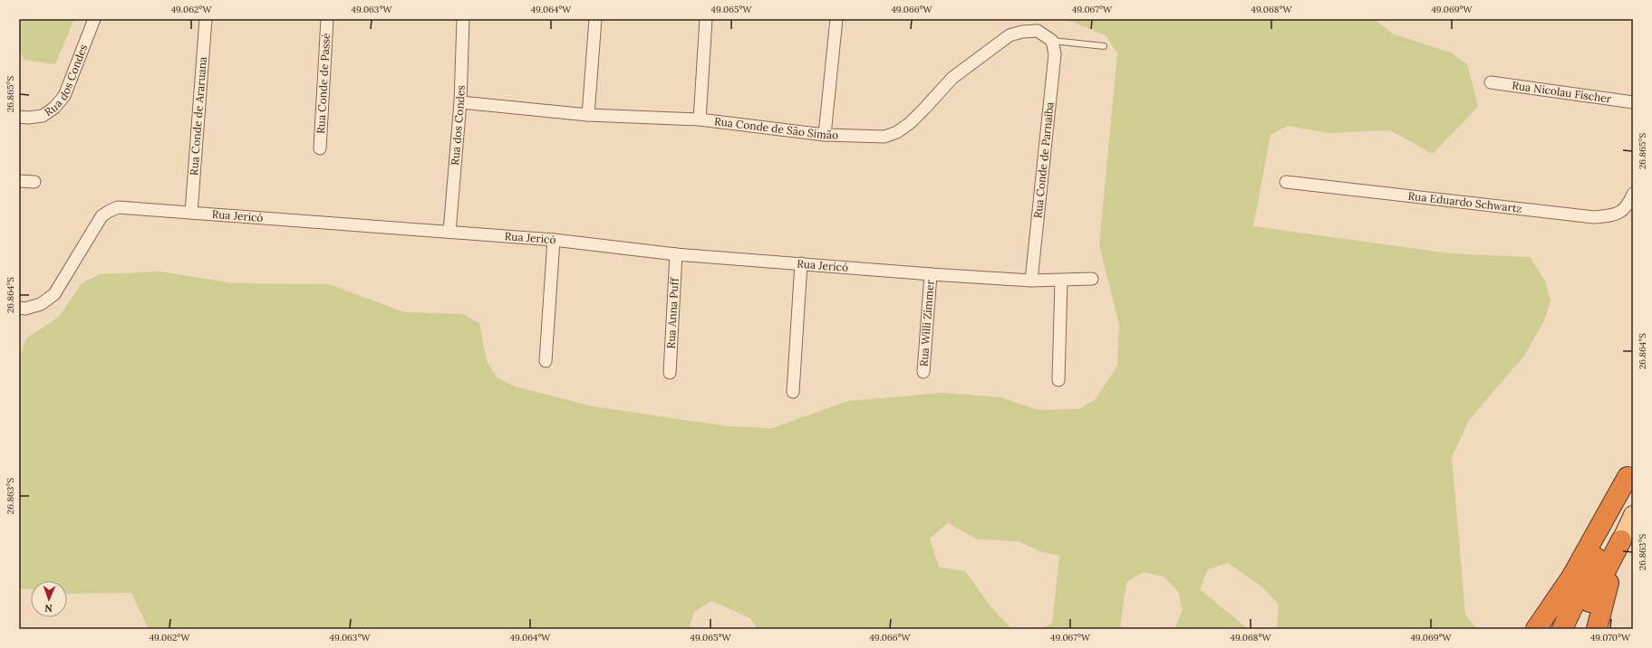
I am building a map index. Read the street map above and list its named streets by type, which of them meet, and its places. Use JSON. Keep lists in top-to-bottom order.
{
  "streets": {
    "street": [
      "Rua dos Condes",
      "Rua Conde de Passé",
      "Rua Nicolau Fischer",
      "Rua Conde de Araruana",
      "Rua Conde de São Simão",
      "Rua Conde de Parnaíba",
      "Rua Eduardo Schwartz",
      "Rua Jericó",
      "Rua Anna Puff",
      "Rua Willi Zimmer"
    ]
  },
  "crossings": [
    ["Rua dos Condes", "Rua Conde de São Simão"],
    ["Rua dos Condes", "Rua Jericó"],
    ["Rua Conde de Araruana", "Rua Jericó"],
    ["Rua Conde de São Simão", "Rua Conde de Parnaíba"],
    ["Rua Conde de Parnaíba", "Rua Jericó"],
    ["Rua Jericó", "Rua Anna Puff"],
    ["Rua Jericó", "Rua Willi Zimmer"]
  ],
  "north": "bottom",
  "coordinates": [
    "49.062°W",
    "49.063°W",
    "49.064°W",
    "49.065°W",
    "49.066°W",
    "49.067°W",
    "49.068°W",
    "49.069°W",
    "26.865°S",
    "26.864°S",
    "26.863°S",
    "49.070°W"
  ]
}
